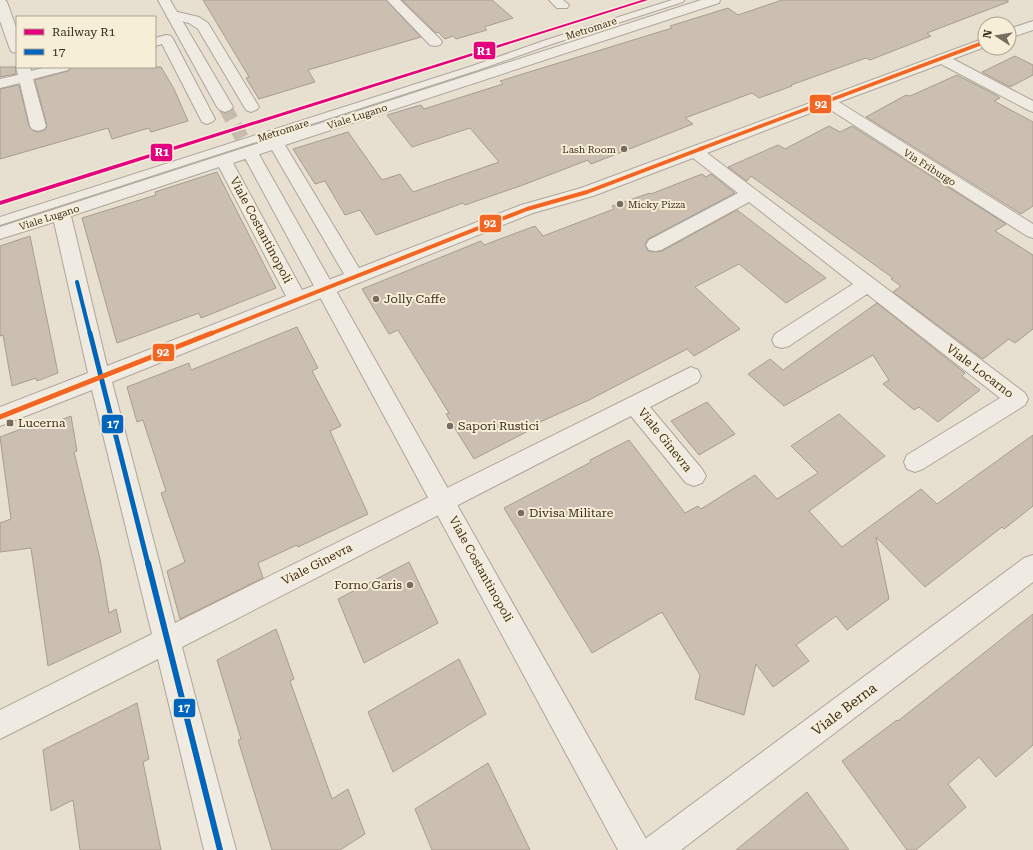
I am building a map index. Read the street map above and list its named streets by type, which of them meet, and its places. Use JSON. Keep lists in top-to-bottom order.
{
  "streets": {
    "street": [
      "Viale Lugano",
      "Via Friburgo",
      "Viale Costantinopoli",
      "Viale Locarno",
      "Viale Ginevra",
      "Viale Berna"
    ],
    "lane": ["Metromare"]
  },
  "crossings": [
    ["Viale Lugano", "Viale Costantinopoli"],
    ["Viale Costantinopoli", "Viale Ginevra"]
  ],
  "places": {
    "other": [
      "Lash Room",
      "Micky Pizza",
      "Jolly Caffe",
      "Sapori Rustici",
      "Divisa Militare",
      "Forno Garis"
    ],
    "transit": ["Lucerna"]
  },
  "lines": ["rail line R1", "transit line 92", "transit line 17"],
  "legend": ["Railway R1", "17"],
  "north": "left"
}
